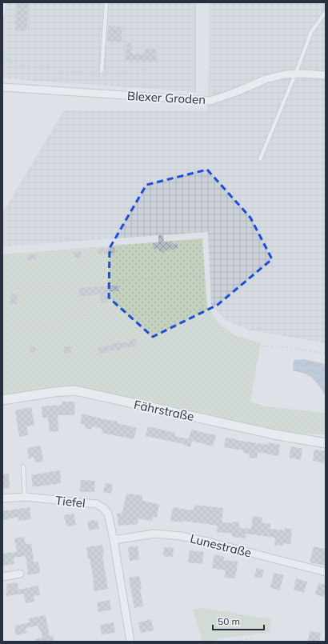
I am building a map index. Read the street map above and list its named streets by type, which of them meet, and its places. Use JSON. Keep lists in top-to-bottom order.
{
  "streets": {
    "street": [
      "Blexer Groden",
      "Fährstraße",
      "Tiefel",
      "Lunestraße"
    ]
  },
  "crossings": [
    ["Tiefel", "Lunestraße"]
  ],
  "scale_bar": "50 m"
}
